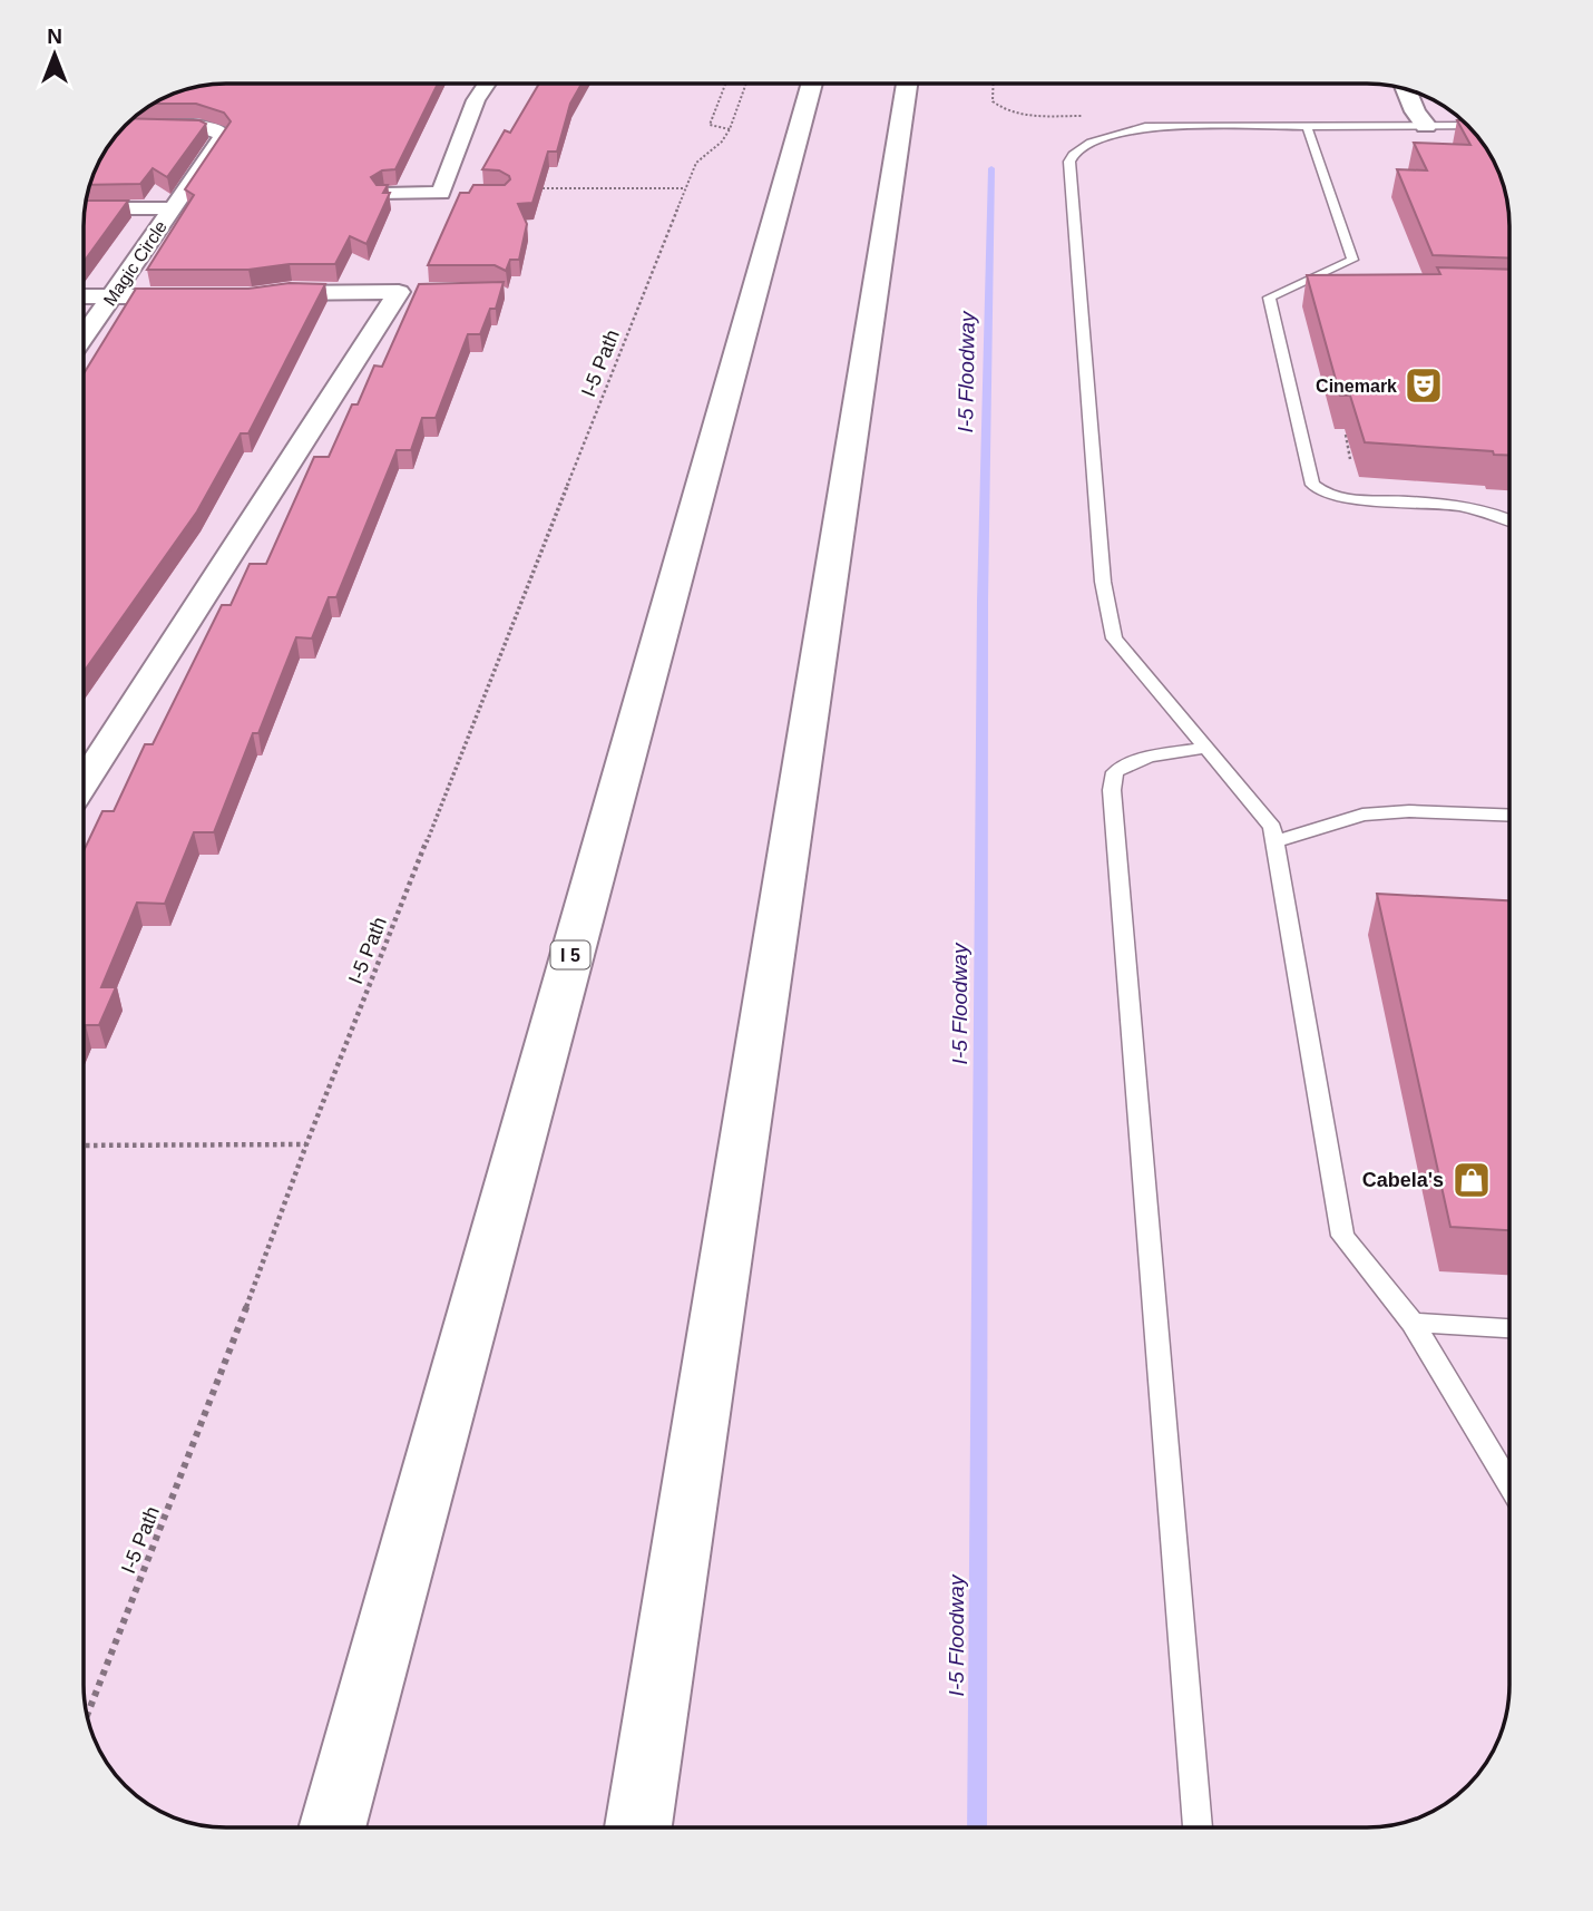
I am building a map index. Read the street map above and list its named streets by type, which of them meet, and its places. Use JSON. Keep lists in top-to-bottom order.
{
  "streets": {
    "main road": ["I 5"],
    "street": ["Magic Circle"],
    "path": ["I-5 Path"]
  },
  "water": ["I-5 Floodway"],
  "places": {
    "theatre": ["Cinemark"],
    "shop": ["Cabela's"]
  },
  "north": "top"
}
